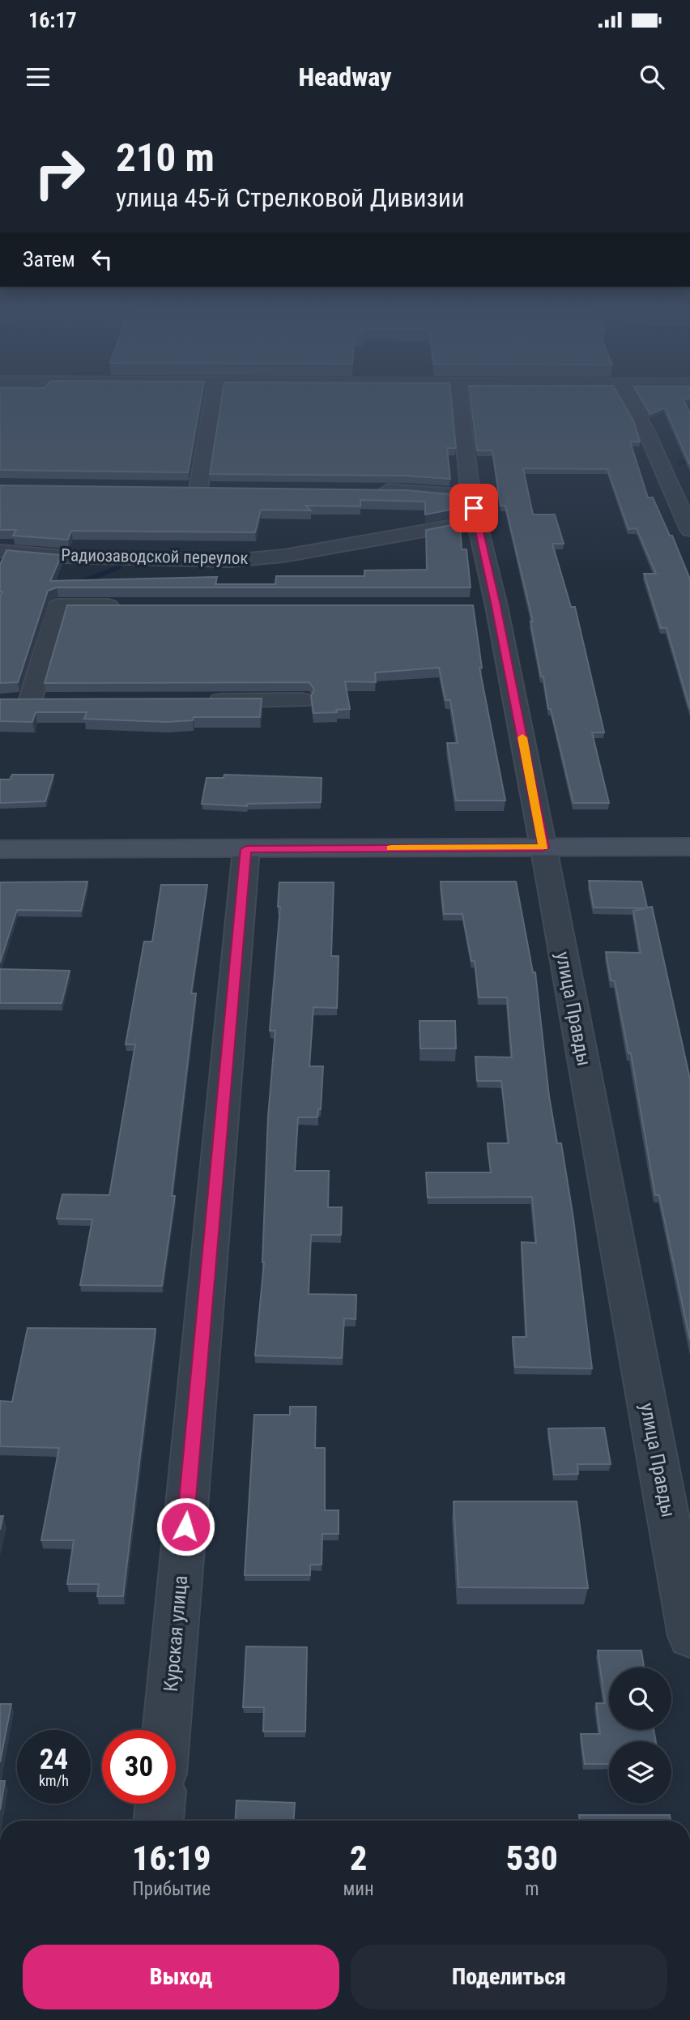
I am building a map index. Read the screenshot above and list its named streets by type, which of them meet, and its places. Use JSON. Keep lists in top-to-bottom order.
{
  "streets": {
    "street": ["Радиозаводской переулок", "улица Правды", "Курская улица"]
  },
  "crossings": [
    ["Радиозаводской переулок", "улица Правды"]
  ],
  "page": {
    "status": "16:17",
    "header": "Headway",
    "turn": ["210 m", "улица 45-й Стрелковой Дивизии"],
    "then": "Затем",
    "speed": "24 km/h",
    "limit": "30",
    "eta": [
      "16:19",
      "Прибытие",
      "2",
      "мин",
      "530",
      "m"
    ],
    "buttons": ["Выход", "Поделиться"]
  }
}
